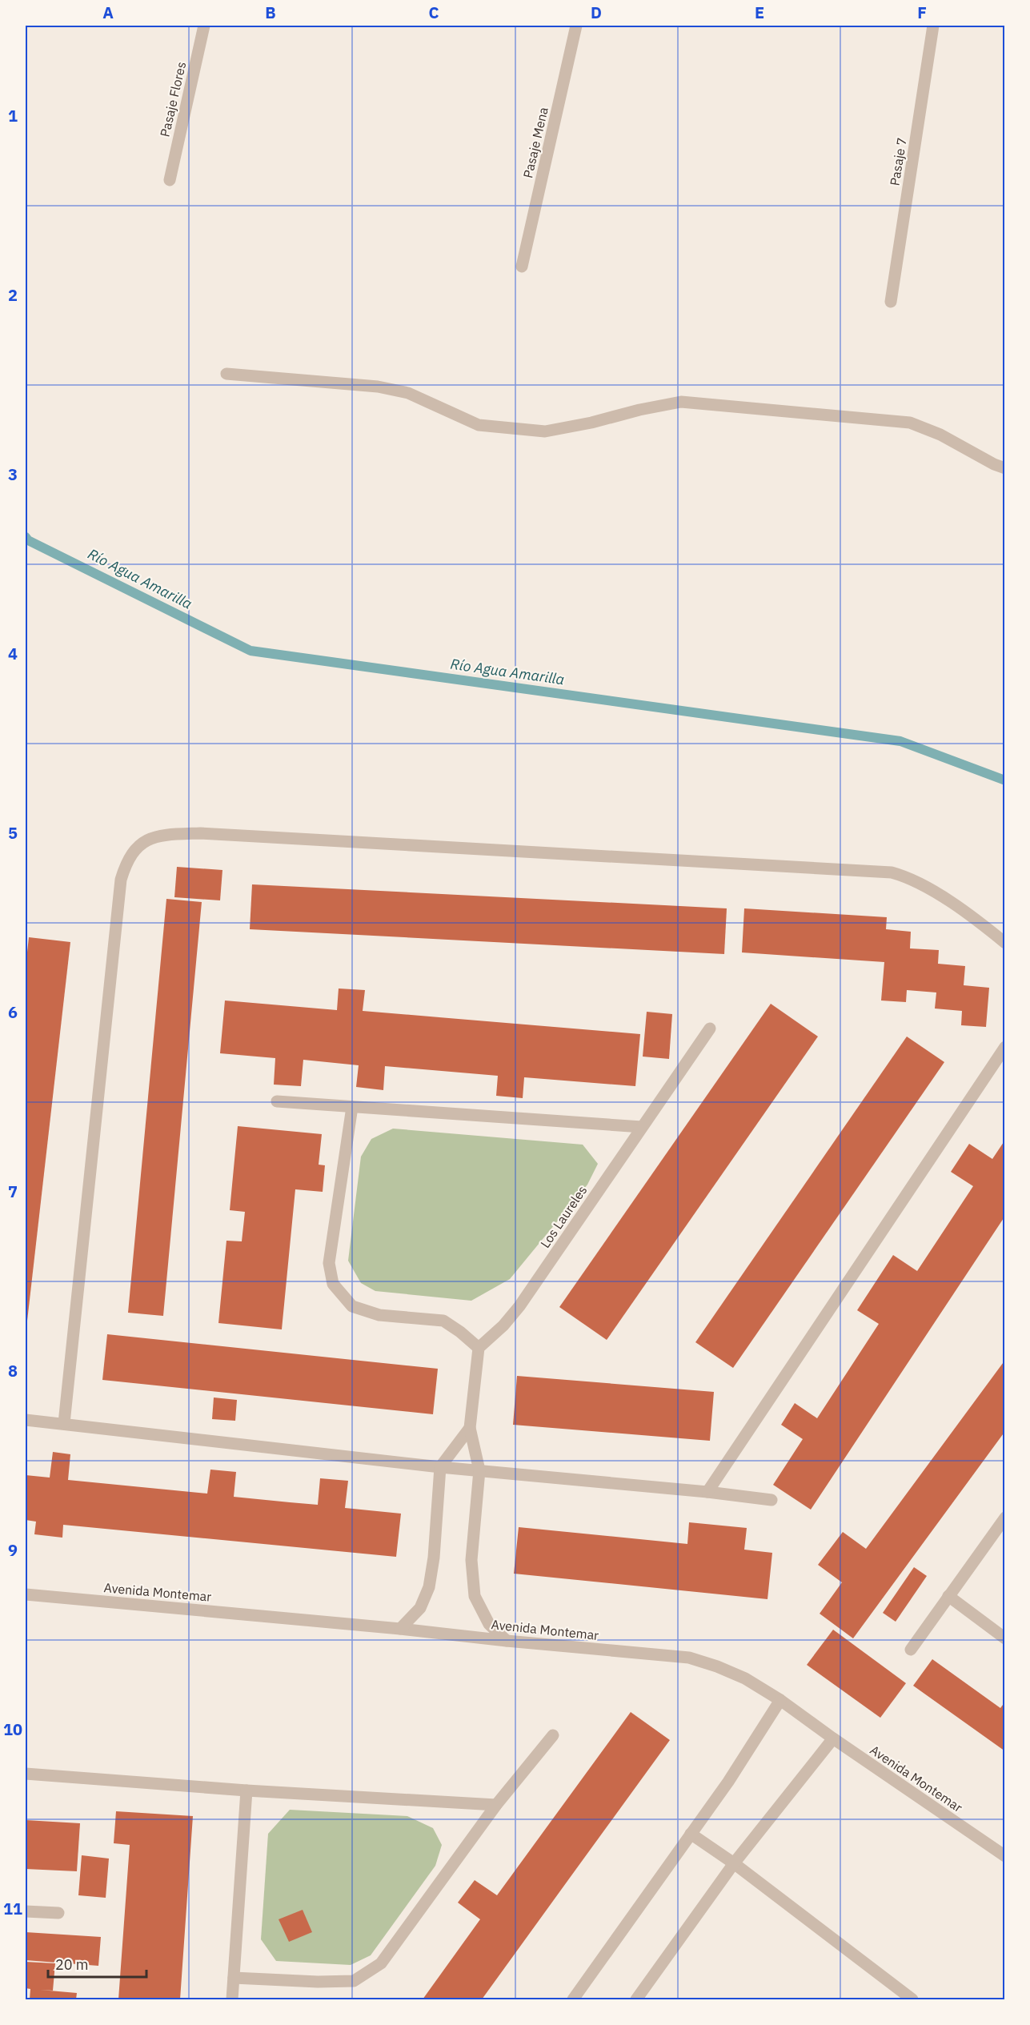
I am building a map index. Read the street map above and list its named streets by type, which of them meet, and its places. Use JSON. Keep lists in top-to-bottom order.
{
  "streets": {
    "street": [
      "Pasaje Flores",
      "Pasaje Mena",
      "Pasaje 7",
      "Los Laureles",
      "Avenida Montemar"
    ]
  },
  "water": ["Río Agua Amarilla"],
  "scale_bar": "20 m",
  "grid": {
    "columns": [
      "A",
      "B",
      "C",
      "D",
      "E",
      "F"
    ],
    "rows": [
      "1",
      "2",
      "3",
      "4",
      "5",
      "6",
      "7",
      "8",
      "9",
      "10",
      "11"
    ]
  }
}
